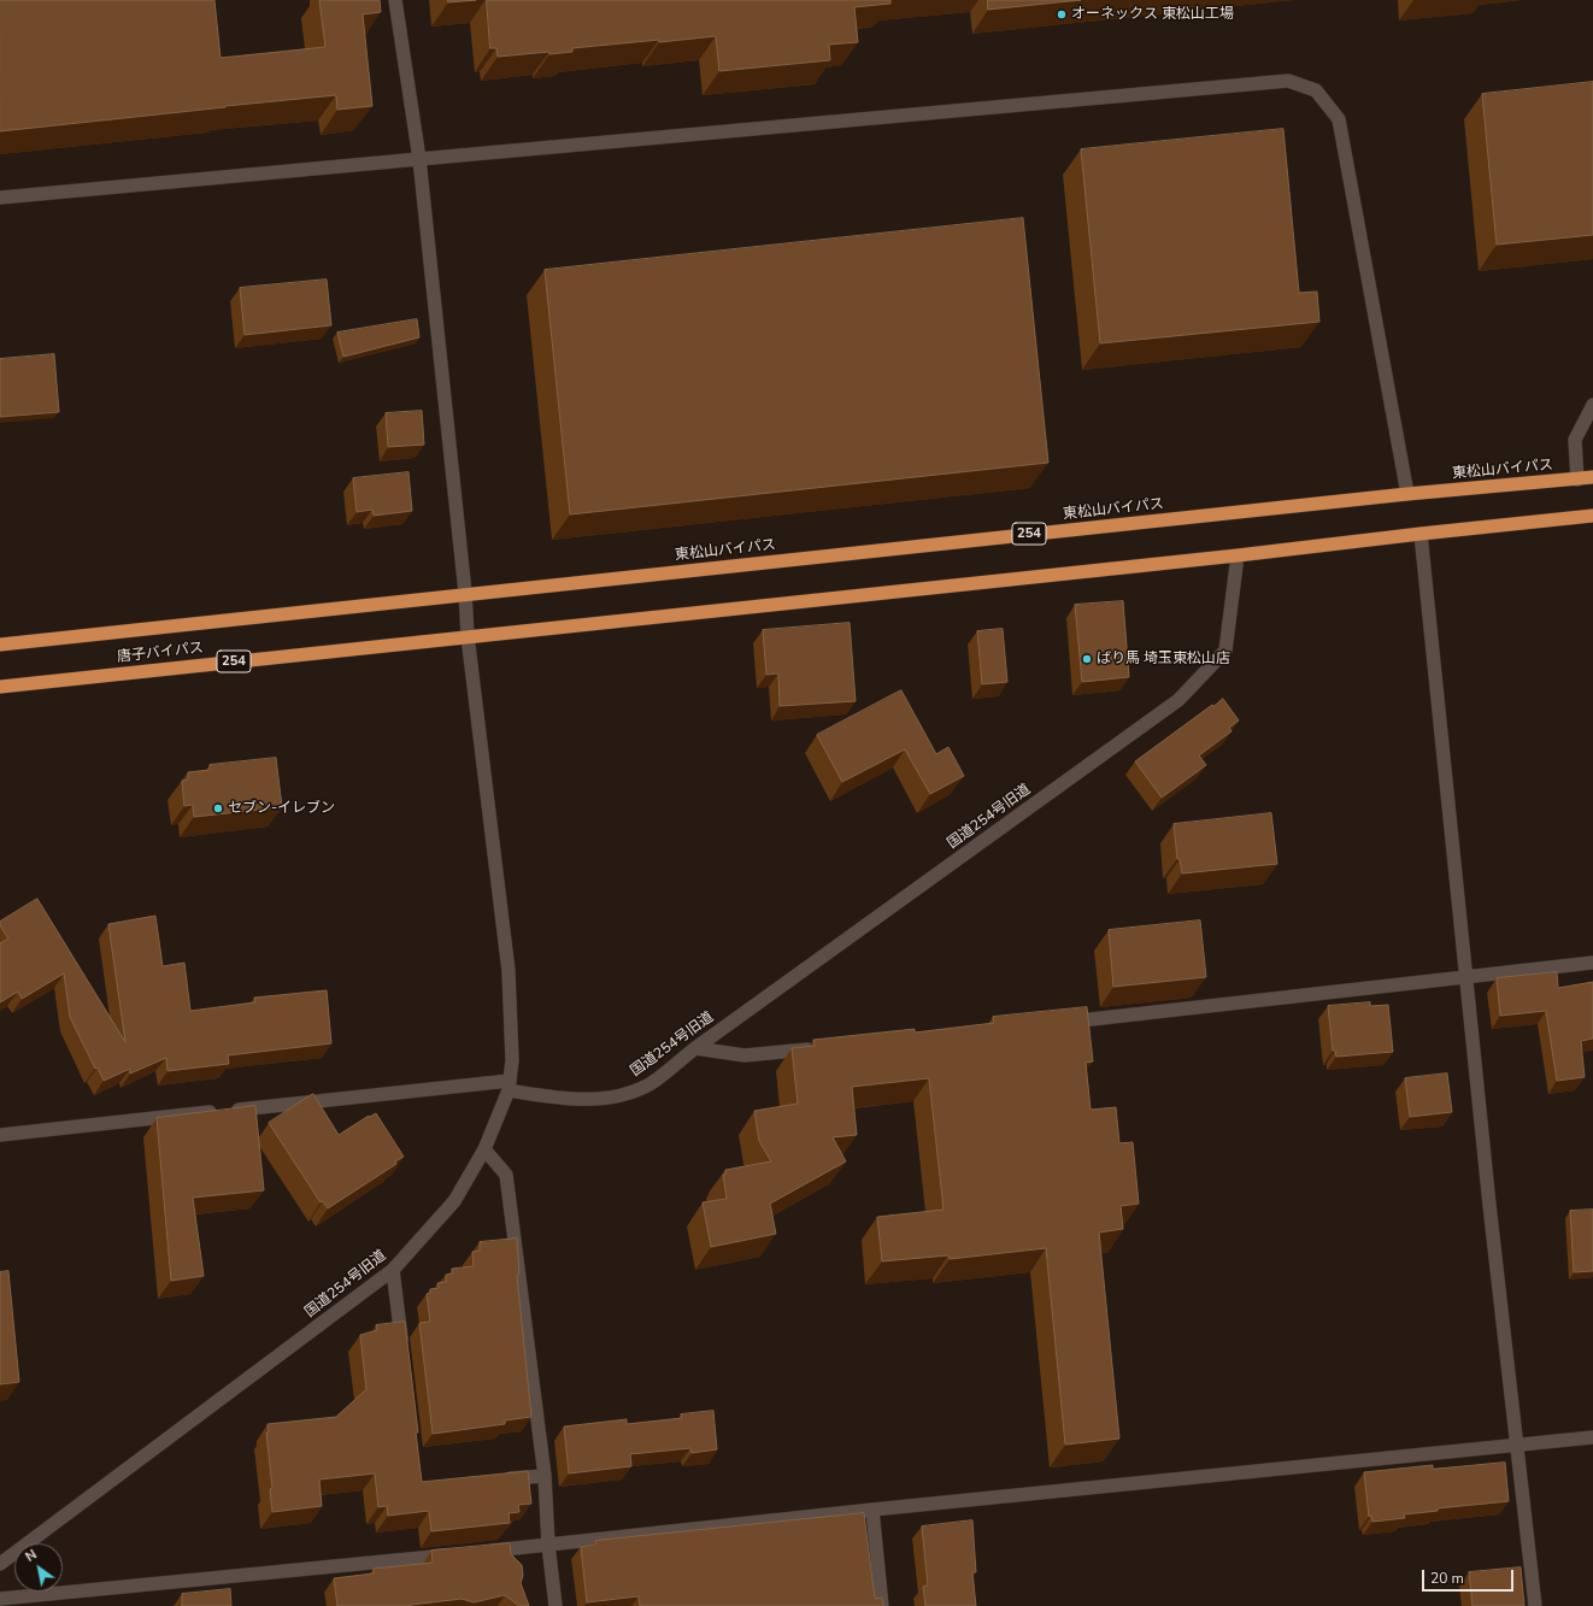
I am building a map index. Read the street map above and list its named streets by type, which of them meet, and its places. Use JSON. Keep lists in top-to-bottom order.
{
  "streets": {
    "highway": ["東松山バイパス", "254", "唐子バイパス"],
    "street": ["国道254号旧道"]
  },
  "crossings": [
    ["東松山バイパス", "唐子バイパス"],
    ["254", "唐子バイパス"],
    ["254", "国道254号旧道"]
  ],
  "places": ["オーネックス 東松山工場", "ばり馬 埼玉東松山店", "セブン-イレブン"],
  "scale_bar": "20 m",
  "north": "top left"
}
